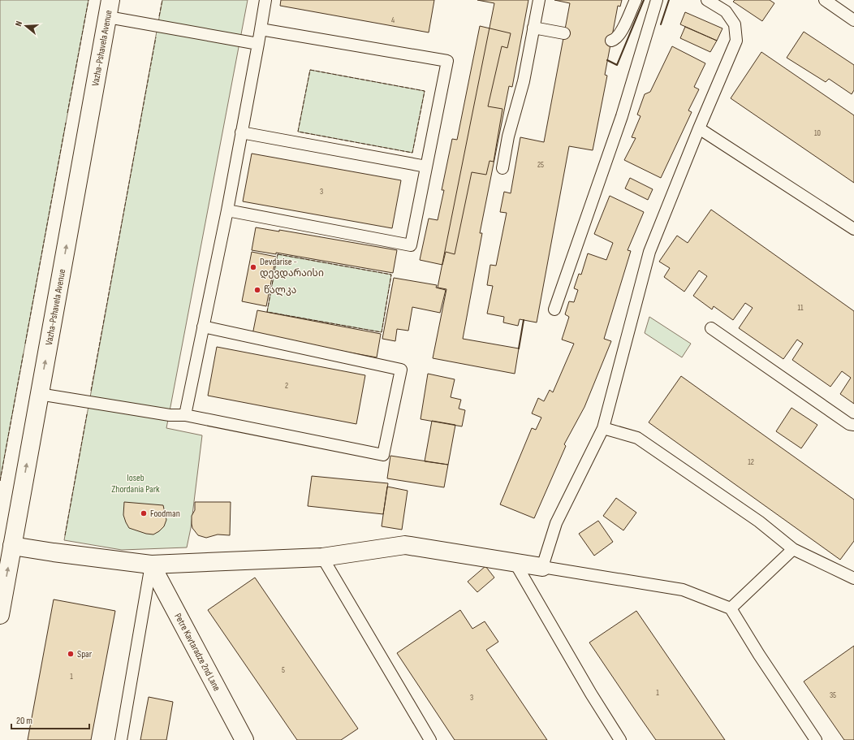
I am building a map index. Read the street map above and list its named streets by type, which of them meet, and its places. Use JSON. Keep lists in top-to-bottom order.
{
  "streets": {
    "street": ["Vazha-Pshavela Avenue", "Petre Kavtaradze 2nd Lane"]
  },
  "one_way": ["Vazha-Pshavela Avenue"],
  "parks": ["Ioseb Zhordania Park"],
  "places": [
    "Devdarise - დევდარაისი",
    "წალკა",
    "Foodman",
    "Spar"
  ],
  "house_numbers": [
    "4",
    "10",
    "25",
    "3",
    "11",
    "2",
    "12",
    "5",
    "1",
    "1",
    "35",
    "3"
  ],
  "scale_bar": "20 m",
  "north": "left"
}
